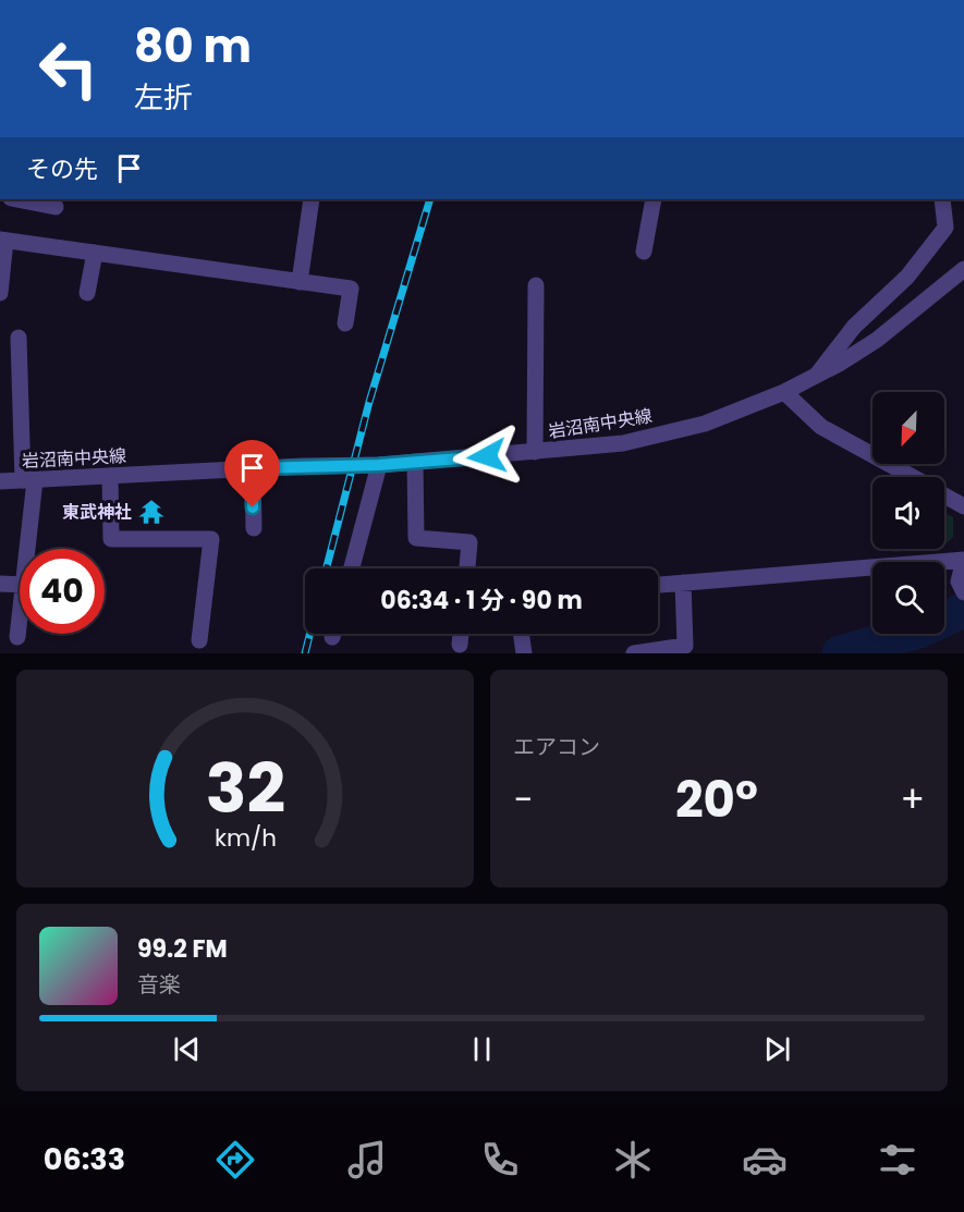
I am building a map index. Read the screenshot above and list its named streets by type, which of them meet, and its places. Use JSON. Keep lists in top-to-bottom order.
{
  "streets": {
    "street": ["岩沼南中央線"]
  },
  "places": {
    "temple": ["東武神社"]
  },
  "north": "bottom left",
  "page": {
    "turn": ["80 m", "左折"],
    "then": "その先",
    "limit": "40",
    "trip": "06:34 · 1 分 · 90 m",
    "tile": "エアコン",
    "heat": ["−", "20°", "+"],
    "song": ["99.2 FM", "音楽"],
    "tabs": "06:33",
    "gauge": ["32", "km/h"]
  }
}
